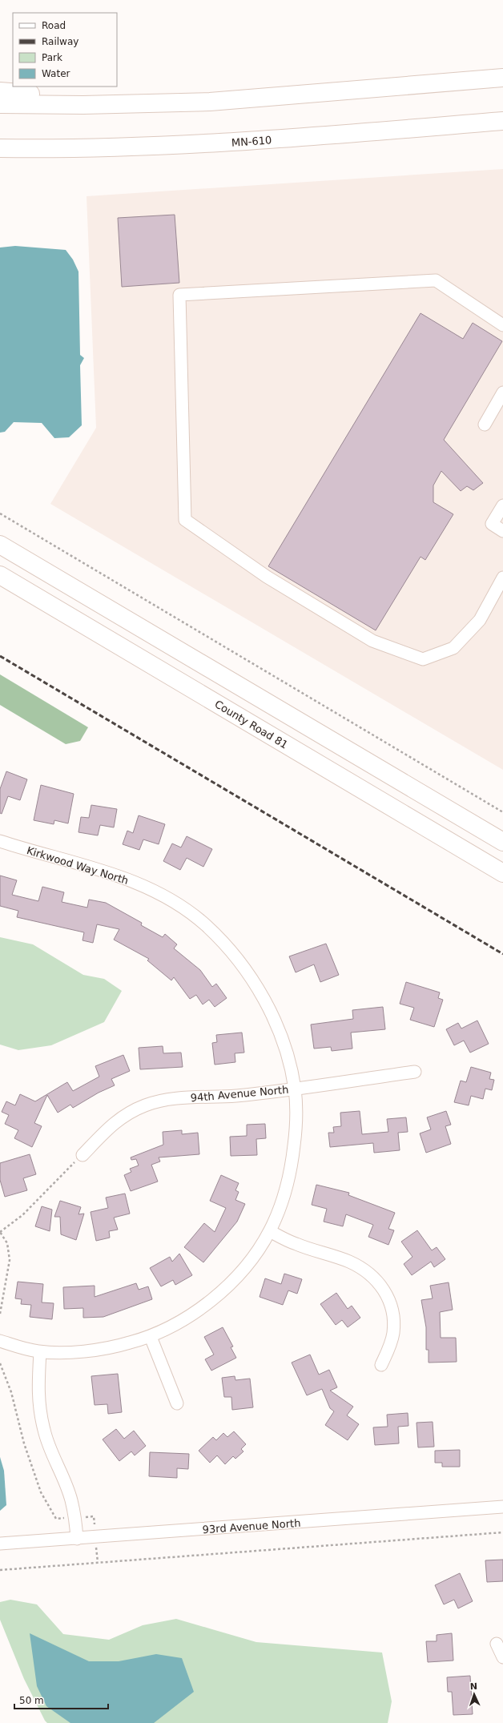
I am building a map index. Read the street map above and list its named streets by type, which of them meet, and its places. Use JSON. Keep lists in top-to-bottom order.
{
  "streets": {
    "highway": ["MN-610", "County Road 81"],
    "street": ["Kirkwood Way North", "94th Avenue North", "93rd Avenue North"]
  },
  "crossings": [
    ["Kirkwood Way North", "94th Avenue North"]
  ],
  "legend": [
    "Road",
    "Railway",
    "Park",
    "Water"
  ],
  "scale_bar": "50 m",
  "north": "top"
}
